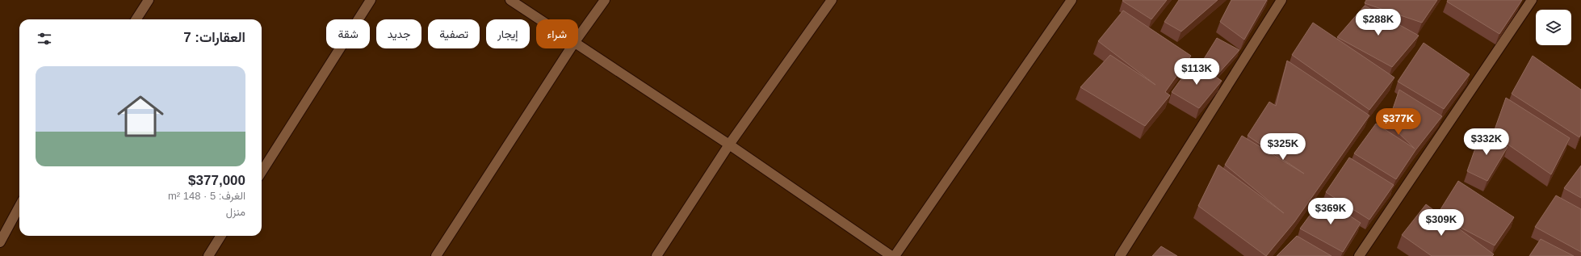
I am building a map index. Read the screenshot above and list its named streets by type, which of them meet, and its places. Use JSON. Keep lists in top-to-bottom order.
{
  "page": {
    "price": [
      "$288K",
      "$113K",
      "$377K",
      "$332K",
      "$325K",
      "$369K",
      "$309K"
    ],
    "chip": [
      "شراء",
      "إيجار",
      "تصفية",
      "جديد",
      "شقة"
    ],
    "heading": "العقارات: 7",
    "list": [
      {
        "name": "$377,000",
        "note": "الغرف: 5 · 148 m² · منزل"
      }
    ]
  }
}
